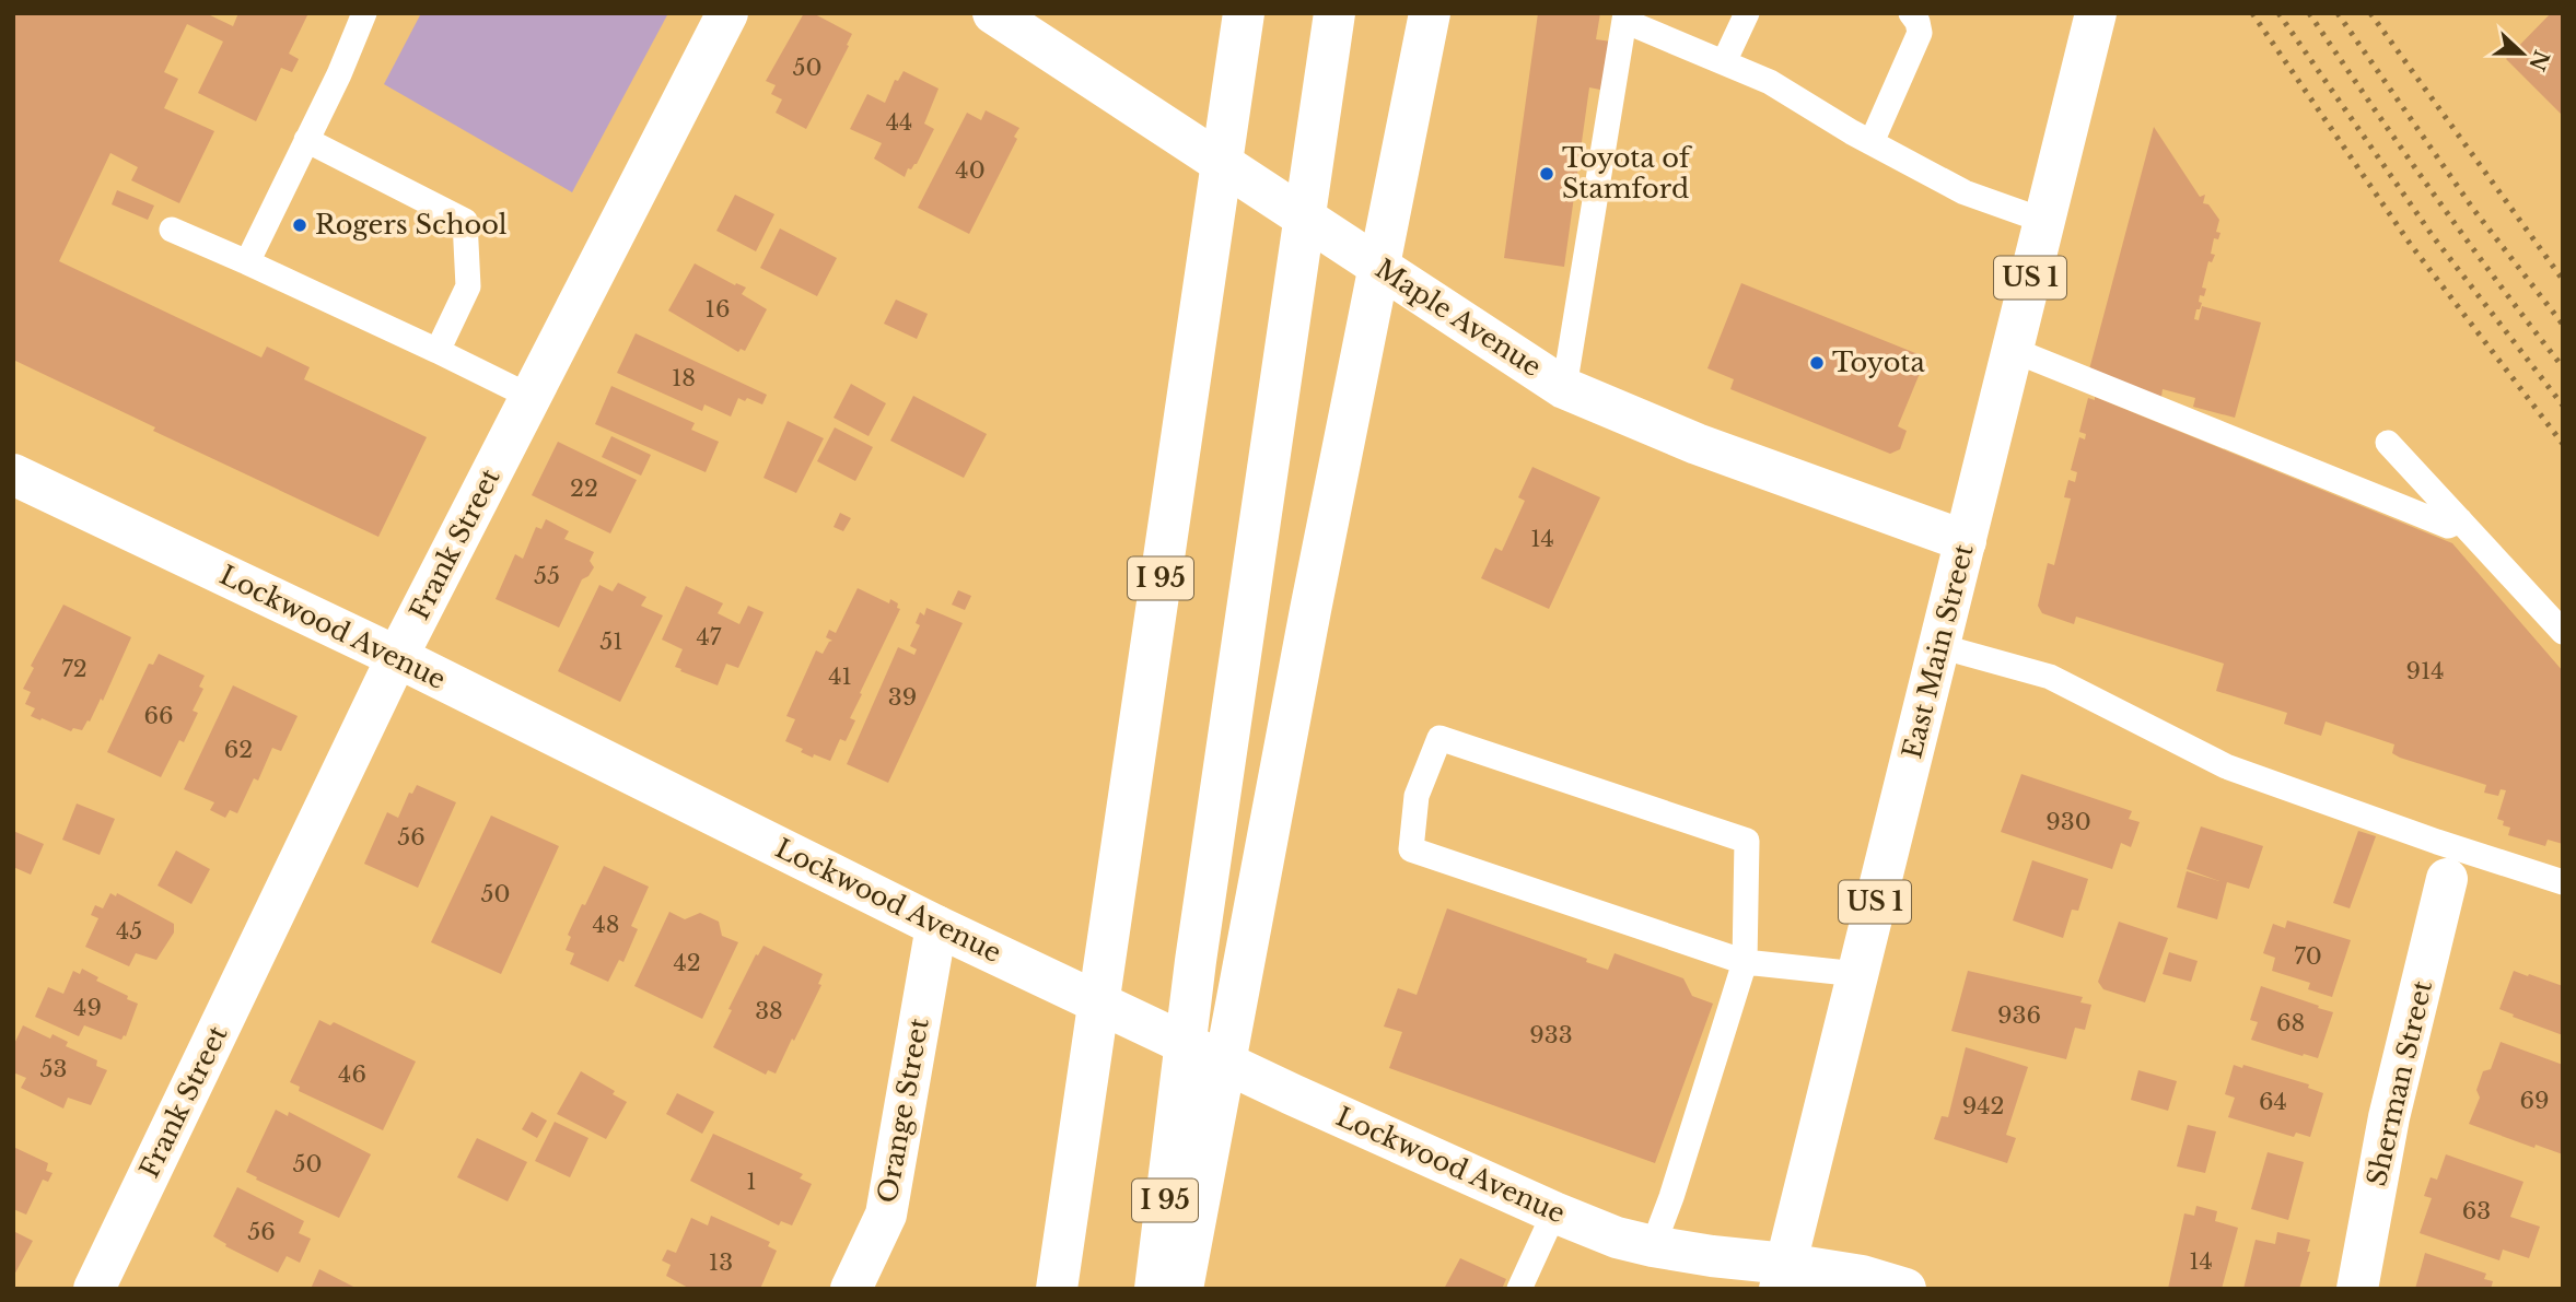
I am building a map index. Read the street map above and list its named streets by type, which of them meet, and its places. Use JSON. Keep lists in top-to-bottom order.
{
  "streets": {
    "main road": [
      "US 1",
      "Maple Avenue",
      "Frank Street",
      "I 95",
      "Lockwood Avenue",
      "East Main Street",
      "Sherman Street",
      "Orange Street"
    ]
  },
  "crossings": [
    ["Maple Avenue", "East Main Street"],
    ["Frank Street", "Lockwood Avenue"],
    ["Lockwood Avenue", "East Main Street"],
    ["Lockwood Avenue", "Orange Street"]
  ],
  "places": ["Toyota of Stamford", "Rogers School", "Toyota"],
  "house_numbers": [
    "50",
    "44",
    "40",
    "16",
    "18",
    "22",
    "14",
    "55",
    "47",
    "51",
    "72",
    "914",
    "41",
    "39",
    "66",
    "62",
    "930",
    "56",
    "50",
    "48",
    "45",
    "70",
    "42",
    "49",
    "38",
    "936",
    "68",
    "933",
    "53",
    "46",
    "69",
    "64",
    "942",
    "50",
    "1",
    "63",
    "56",
    "14",
    "13"
  ],
  "north": "right"
}
